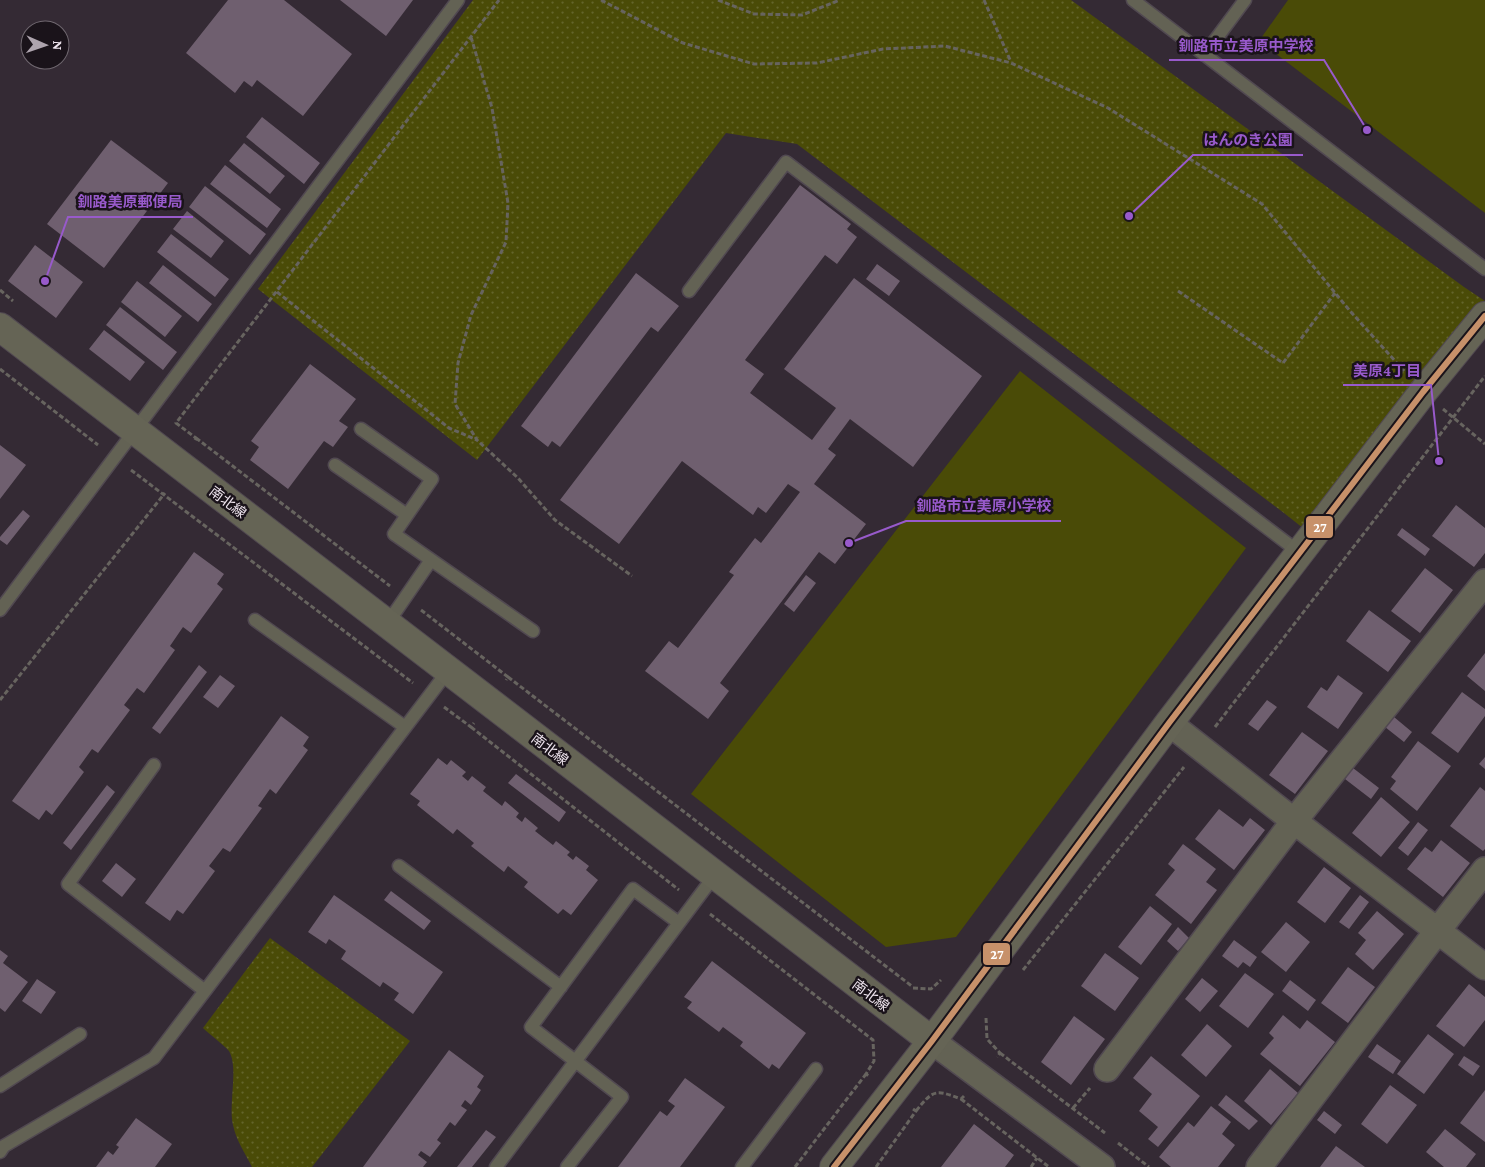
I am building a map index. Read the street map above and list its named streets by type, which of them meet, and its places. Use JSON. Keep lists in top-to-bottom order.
{
  "streets": {
    "street": ["南北線"]
  },
  "places": [
    "釧路市立美原中学校",
    "はんのき公園",
    "釧路美原郵便局",
    "美原4丁目",
    "釧路市立美原小学校"
  ],
  "lines": ["transit line 27"],
  "north": "right"
}
